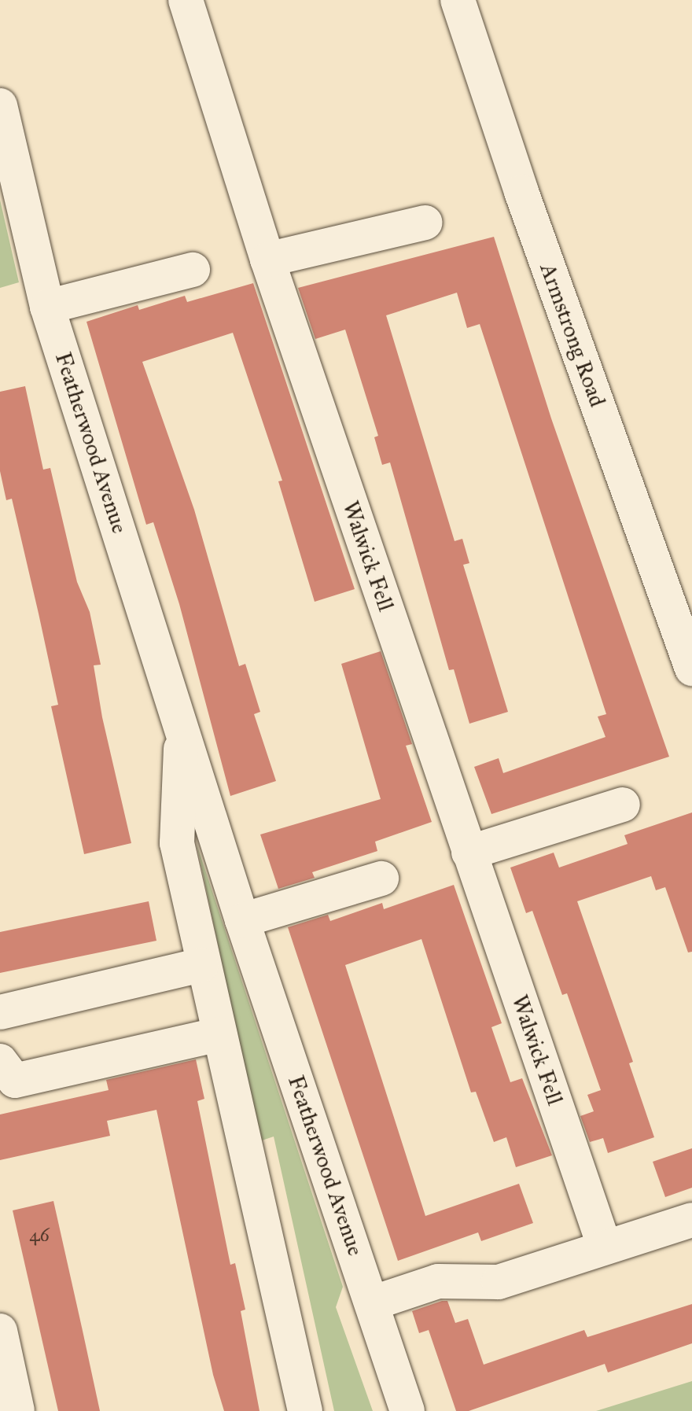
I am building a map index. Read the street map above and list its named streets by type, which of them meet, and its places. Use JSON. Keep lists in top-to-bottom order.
{
  "streets": {
    "street": ["Armstrong Road", "Featherwood Avenue", "Walwick Fell"]
  },
  "house_numbers": ["46"]
}
